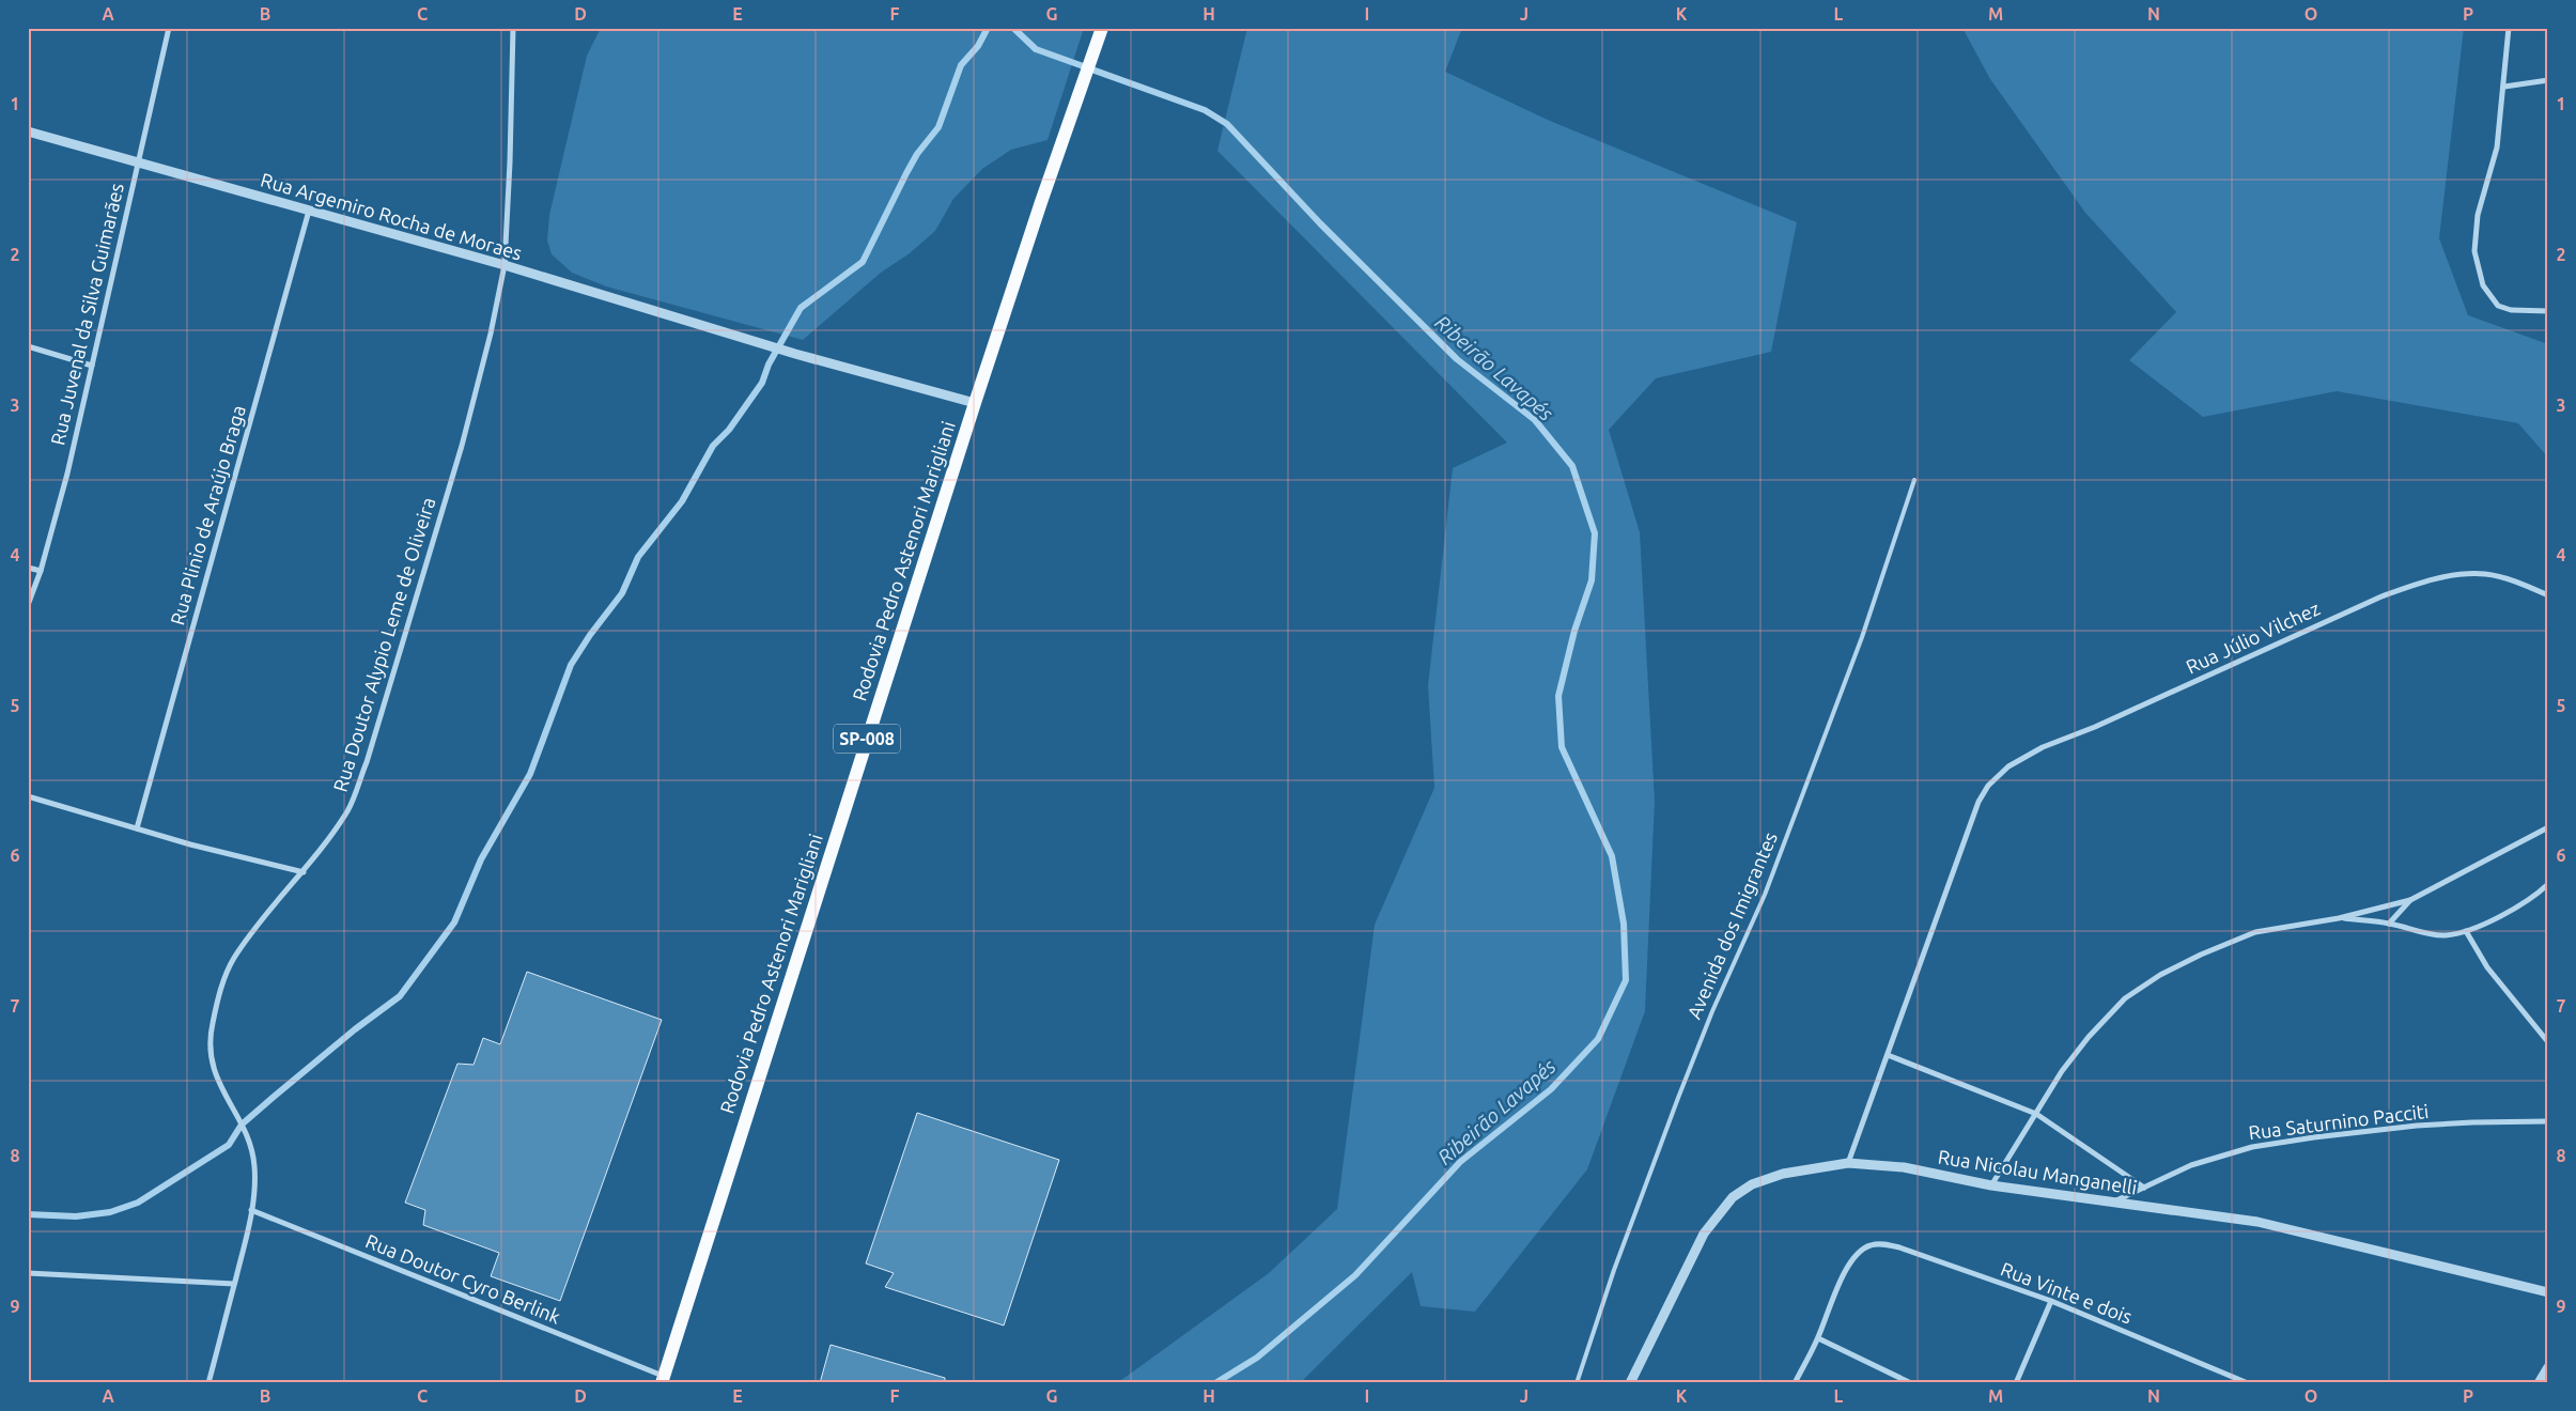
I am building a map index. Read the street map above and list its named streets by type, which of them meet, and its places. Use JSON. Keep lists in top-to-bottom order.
{
  "streets": {
    "main road": ["Rodovia Pedro Astenori Marigliani", "SP-008"],
    "street": [
      "Rua Argemiro Rocha de Moraes",
      "Rua Juvenal da Silva Guimarães",
      "Rua Plinio de Araújo Braga",
      "Rua Júlio Vilchez",
      "Rua Doutor Alypio Leme de Oliveira",
      "Rua Saturnino Pacciti",
      "Rua Nicolau Manganelli",
      "Rua Doutor Cyro Berlink",
      "Rua Vinte e dois"
    ],
    "lane": ["Avenida dos Imigrantes"]
  },
  "crossings": [
    ["Rua Argemiro Rocha de Moraes", "Rua Juvenal da Silva Guimarães"],
    ["Rua Argemiro Rocha de Moraes", "Rua Plinio de Araújo Braga"],
    ["Rua Argemiro Rocha de Moraes", "Rodovia Pedro Astenori Marigliani"],
    ["Rua Argemiro Rocha de Moraes", "Rua Doutor Alypio Leme de Oliveira"],
    ["Rodovia Pedro Astenori Marigliani", "Rua Doutor Cyro Berlink"],
    ["Rua Júlio Vilchez", "Rua Nicolau Manganelli"],
    ["Rua Doutor Alypio Leme de Oliveira", "Rua Doutor Cyro Berlink"],
    ["Rua Saturnino Pacciti", "Rua Nicolau Manganelli"]
  ],
  "water": ["Ribeirão Lavapés"],
  "grid": {
    "columns": [
      "A",
      "B",
      "C",
      "D",
      "E",
      "F",
      "G",
      "H",
      "I",
      "J",
      "K",
      "L",
      "M",
      "N",
      "O",
      "P"
    ],
    "rows": [
      "1",
      "2",
      "3",
      "4",
      "5",
      "6",
      "7",
      "8",
      "9"
    ]
  }
}
